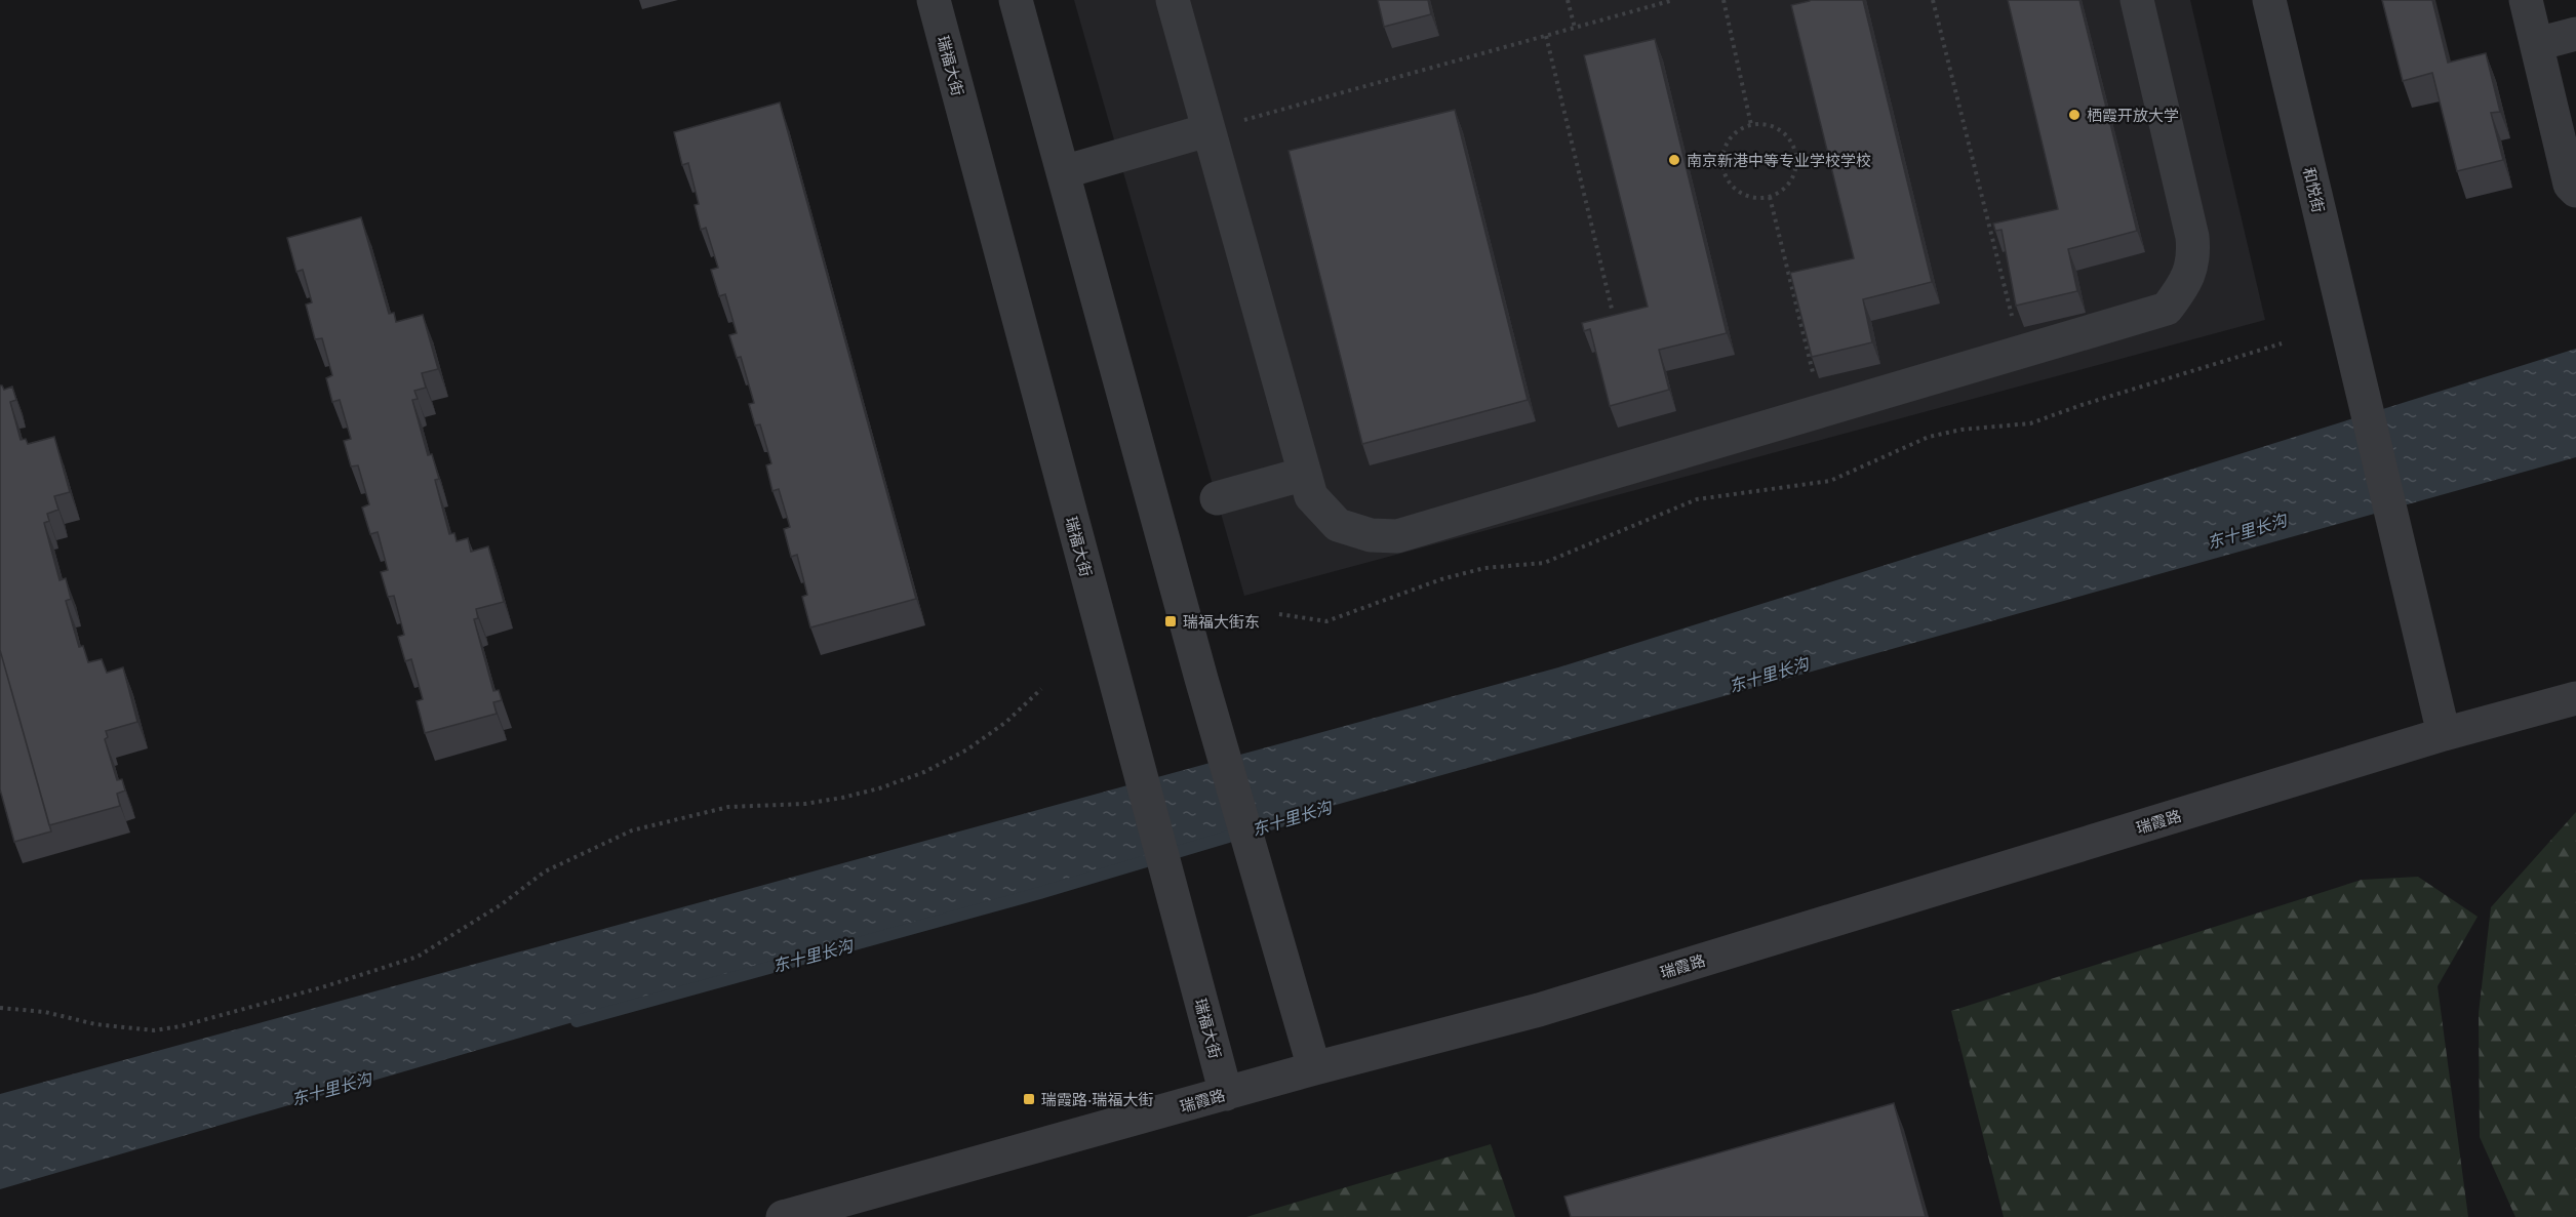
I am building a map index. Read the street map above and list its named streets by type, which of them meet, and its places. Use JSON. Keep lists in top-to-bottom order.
{
  "streets": {
    "street": ["瑞福大街", "和悦街", "瑞霞路"]
  },
  "crossings": [
    ["瑞福大街", "瑞霞路"],
    ["和悦街", "瑞霞路"]
  ],
  "water": ["东十里长沟"],
  "places": {
    "other": ["栖霞开放大学", "南京新港中等专业学校学校"],
    "transit": ["瑞福大街东", "瑞霞路·瑞福大街"]
  }
}
